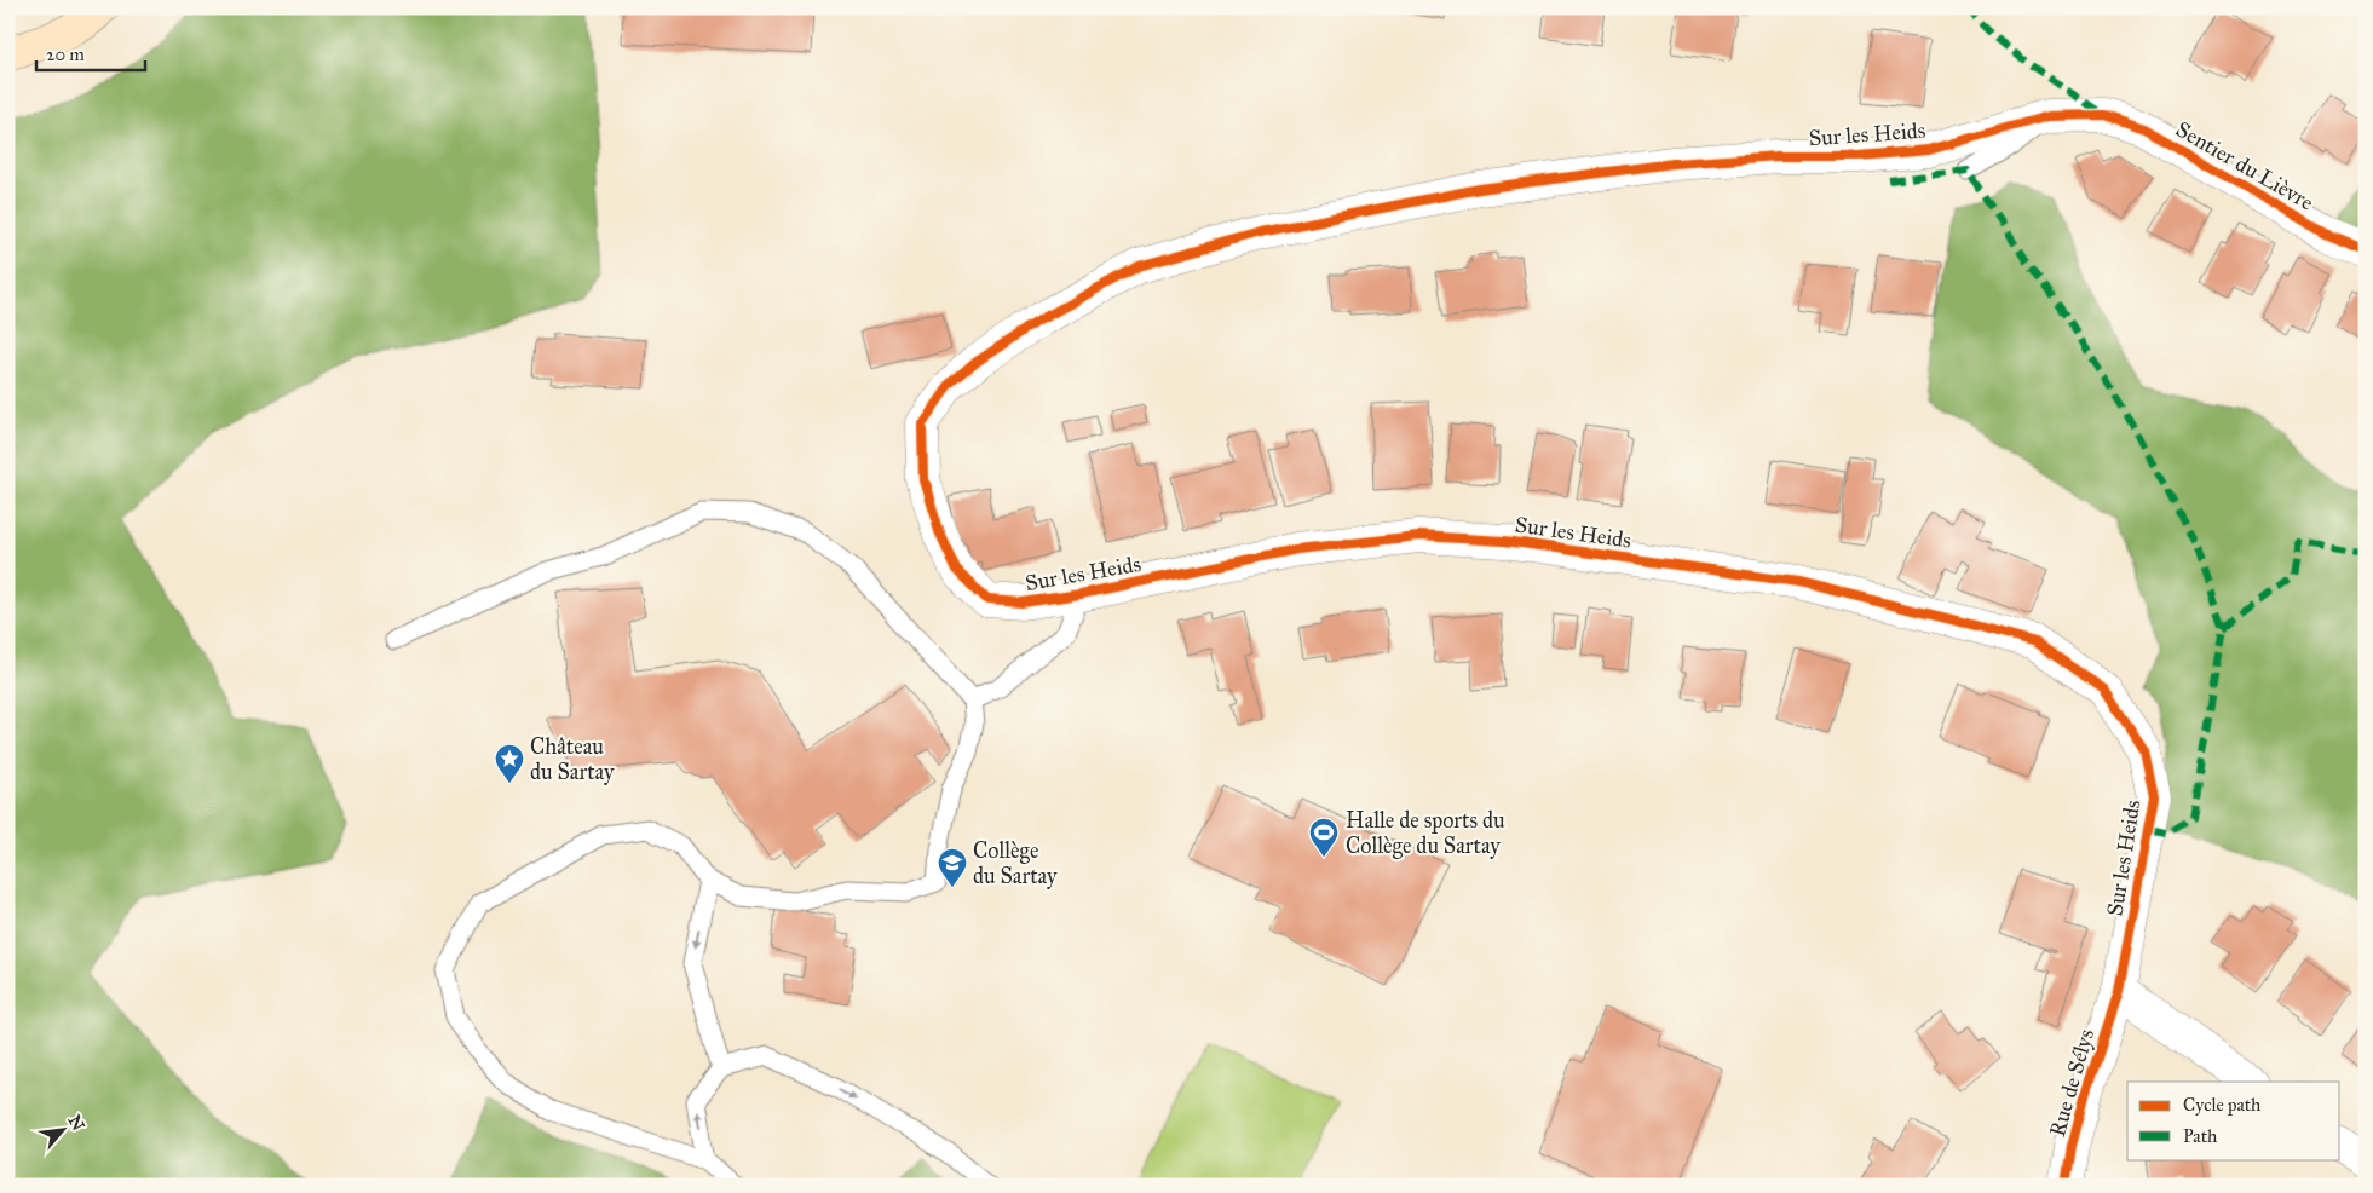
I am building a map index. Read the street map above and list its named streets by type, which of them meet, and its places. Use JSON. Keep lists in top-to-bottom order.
{
  "streets": {
    "street": ["Sur les Heids", "Sentier du Lièvre", "Rue de Sélys"]
  },
  "crossings": [
    ["Sur les Heids", "Sentier du Lièvre"],
    ["Sur les Heids", "Rue de Sélys"]
  ],
  "places": {
    "place": ["Château du Sartay"],
    "sports": ["Halle de sports du Collège du Sartay"],
    "school or university": ["Collège du Sartay"]
  },
  "legend": ["Cycle path", "Path"],
  "scale_bar": "20 m",
  "north": "top right"
}
